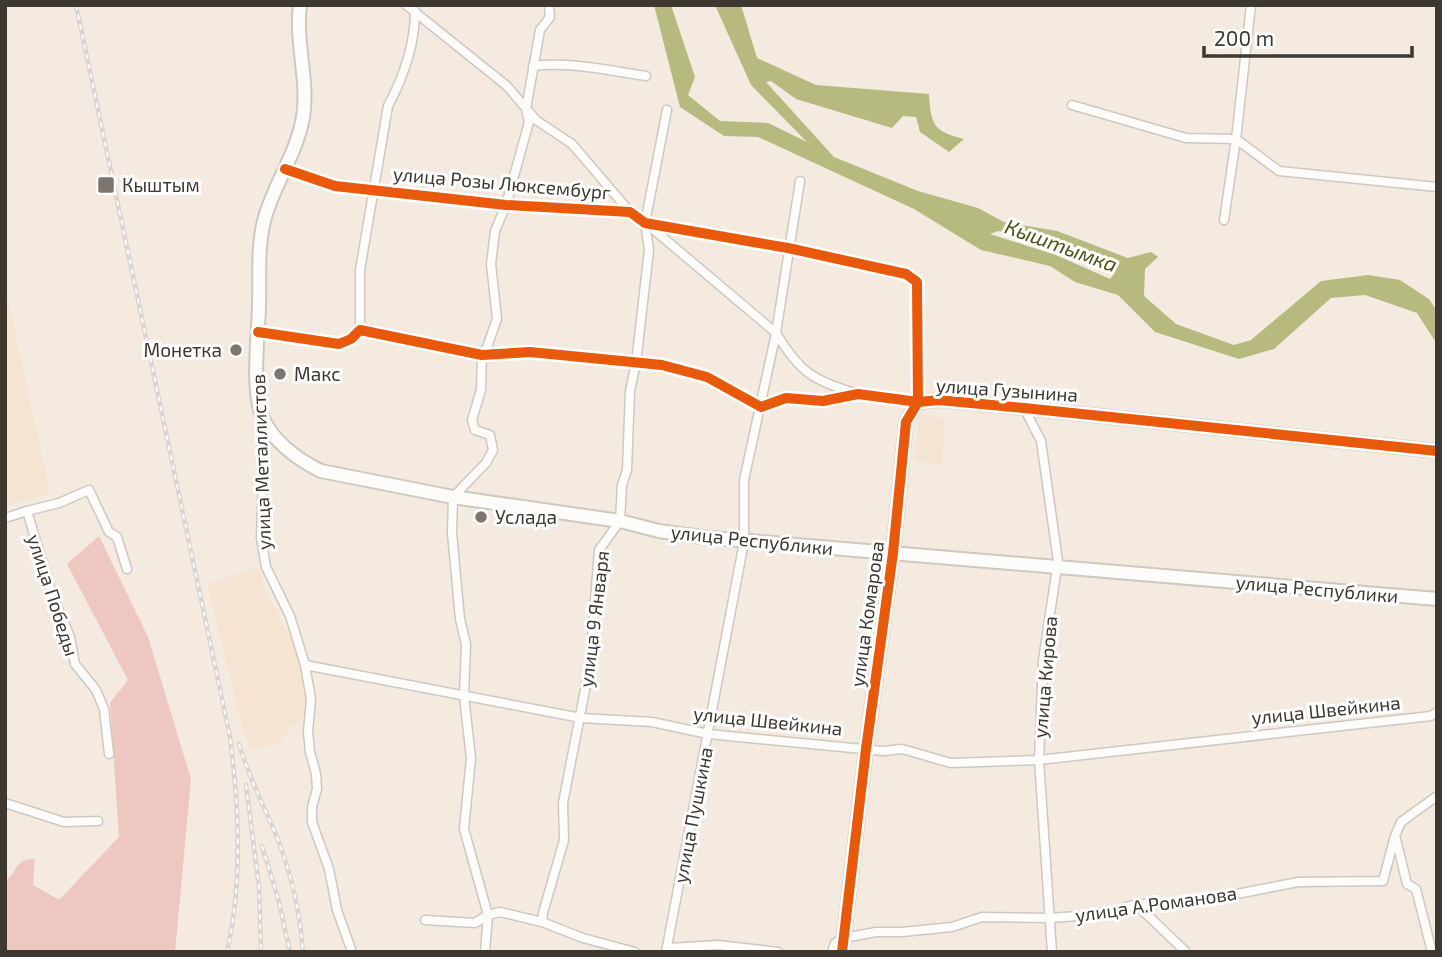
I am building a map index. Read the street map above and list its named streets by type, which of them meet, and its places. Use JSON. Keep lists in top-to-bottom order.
{
  "streets": {
    "main road": [
      "улица Гузынина",
      "улица Металлистов",
      "улица Республики",
      "улица Комарова"
    ],
    "street": [
      "улица Розы Люксембург",
      "улица Победы",
      "улица 9 Января",
      "улица Кирова",
      "улица Швейкина",
      "улица Пушкина",
      "улица А.Романова"
    ]
  },
  "crossings": [
    ["улица Розы Люксембург", "улица Металлистов"],
    ["улица Розы Люксембург", "улица Комарова"],
    ["улица Розы Люксембург", "улица Пушкина"],
    ["улица Гузынина", "улица Комарова"],
    ["улица Гузынина", "улица Кирова"],
    ["улица Гузынина", "улица Пушкина"],
    ["улица Металлистов", "улица Республики"],
    ["улица Металлистов", "улица Швейкина"],
    ["улица Республики", "улица Комарова"],
    ["улица Республики", "улица 9 Января"],
    ["улица Республики", "улица Кирова"],
    ["улица Республики", "улица Пушкина"],
    ["улица Комарова", "улица Швейкина"],
    ["улица Комарова", "улица А.Романова"],
    ["улица 9 Января", "улица Швейкина"],
    ["улица Кирова", "улица Швейкина"],
    ["улица Кирова", "улица А.Романова"],
    ["улица Швейкина", "улица Пушкина"]
  ],
  "water": ["Кыштымка"],
  "places": {
    "transit": ["Кыштым"],
    "other": ["Монетка", "Макс", "Услада"]
  },
  "scale_bar": "200 m"
}
